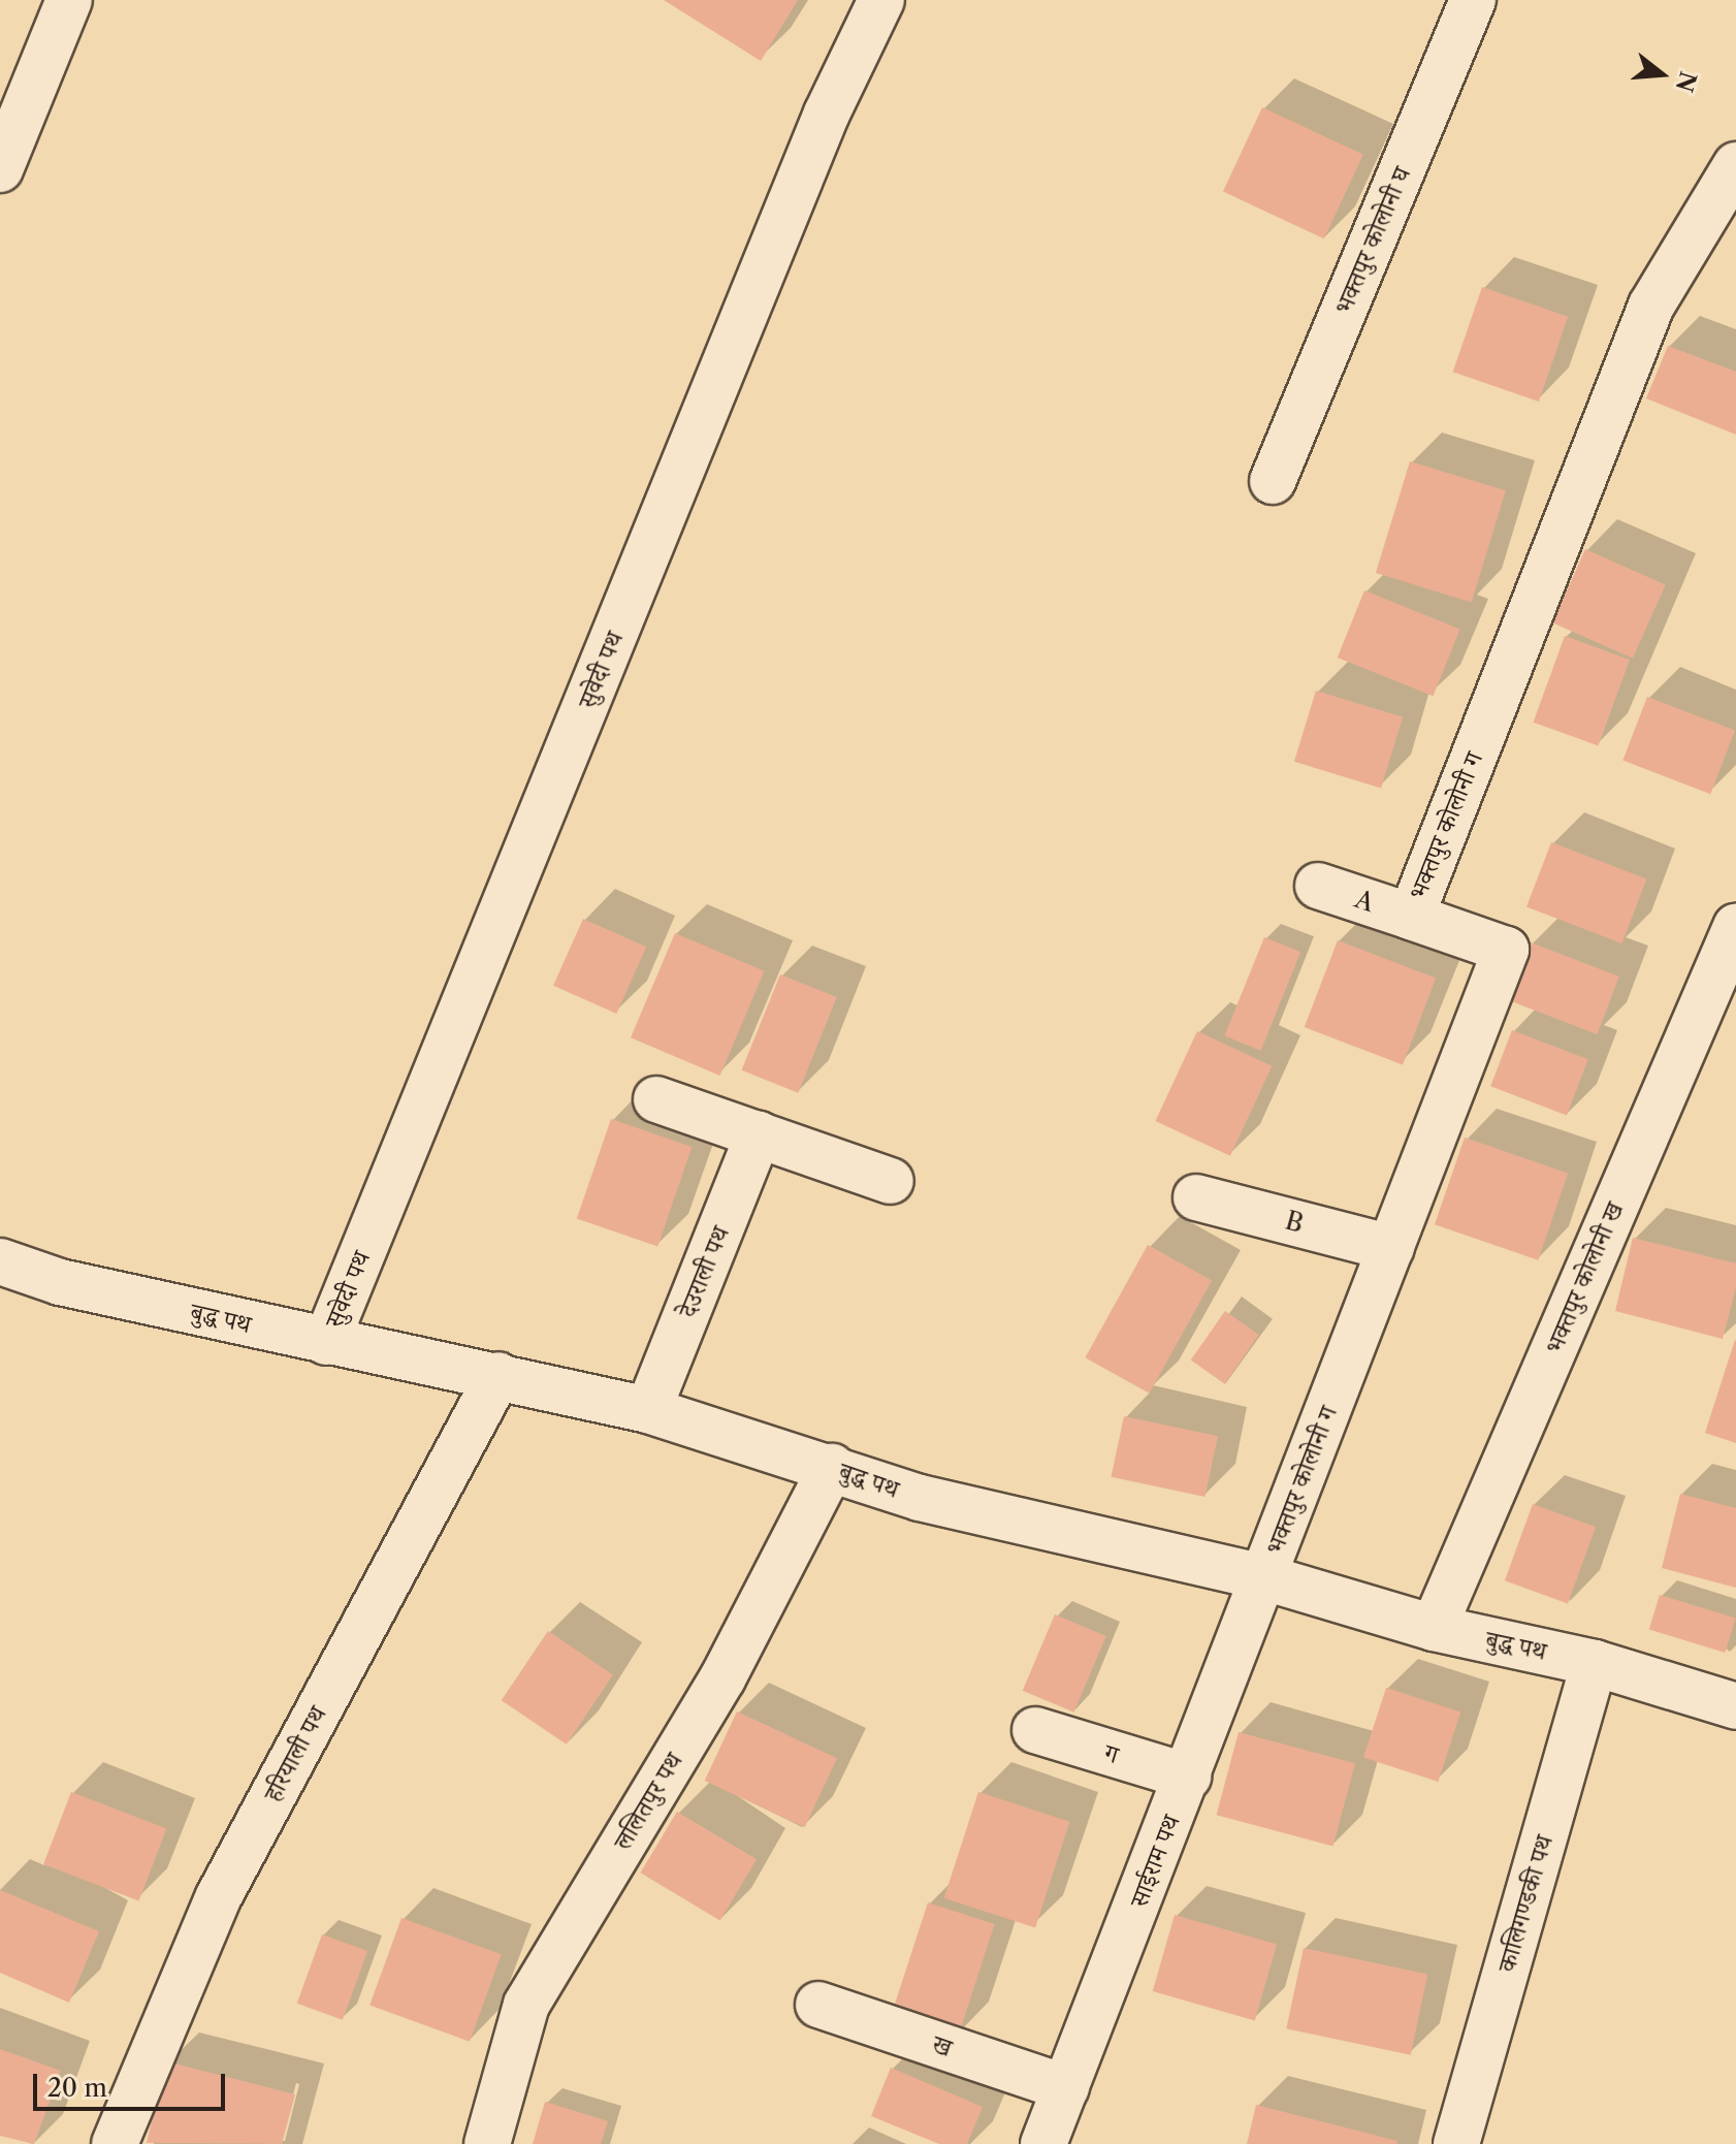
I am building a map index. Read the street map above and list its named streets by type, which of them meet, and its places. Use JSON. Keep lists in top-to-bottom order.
{
  "streets": {
    "street": [
      "भक्तपुर कोलोनी घ",
      "सुवेदी पथ",
      "भक्तपुर कोलोनी ग",
      "A",
      "B",
      "देउराली पथ",
      "भक्तपुर कोलोनी ख",
      "बुद्ध पथ",
      "हरियाली पथ",
      "ग",
      "ललितपुर पथ",
      "साईराम पथ",
      "कालिगण्डकी पथ",
      "ख"
    ]
  },
  "crossings": [
    ["सुवेदी पथ", "बुद्ध पथ"],
    ["भक्तपुर कोलोनी ग", "A"],
    ["भक्तपुर कोलोनी ग", "B"],
    ["भक्तपुर कोलोनी ग", "बुद्ध पथ"],
    ["भक्तपुर कोलोनी ग", "साईराम पथ"],
    ["देउराली पथ", "बुद्ध पथ"],
    ["भक्तपुर कोलोनी ख", "बुद्ध पथ"],
    ["बुद्ध पथ", "हरियाली पथ"],
    ["बुद्ध पथ", "ललितपुर पथ"],
    ["बुद्ध पथ", "साईराम पथ"],
    ["बुद्ध पथ", "कालिगण्डकी पथ"],
    ["ग", "साईराम पथ"],
    ["साईराम पथ", "ख"]
  ],
  "scale_bar": "20 m",
  "north": "right"
}
